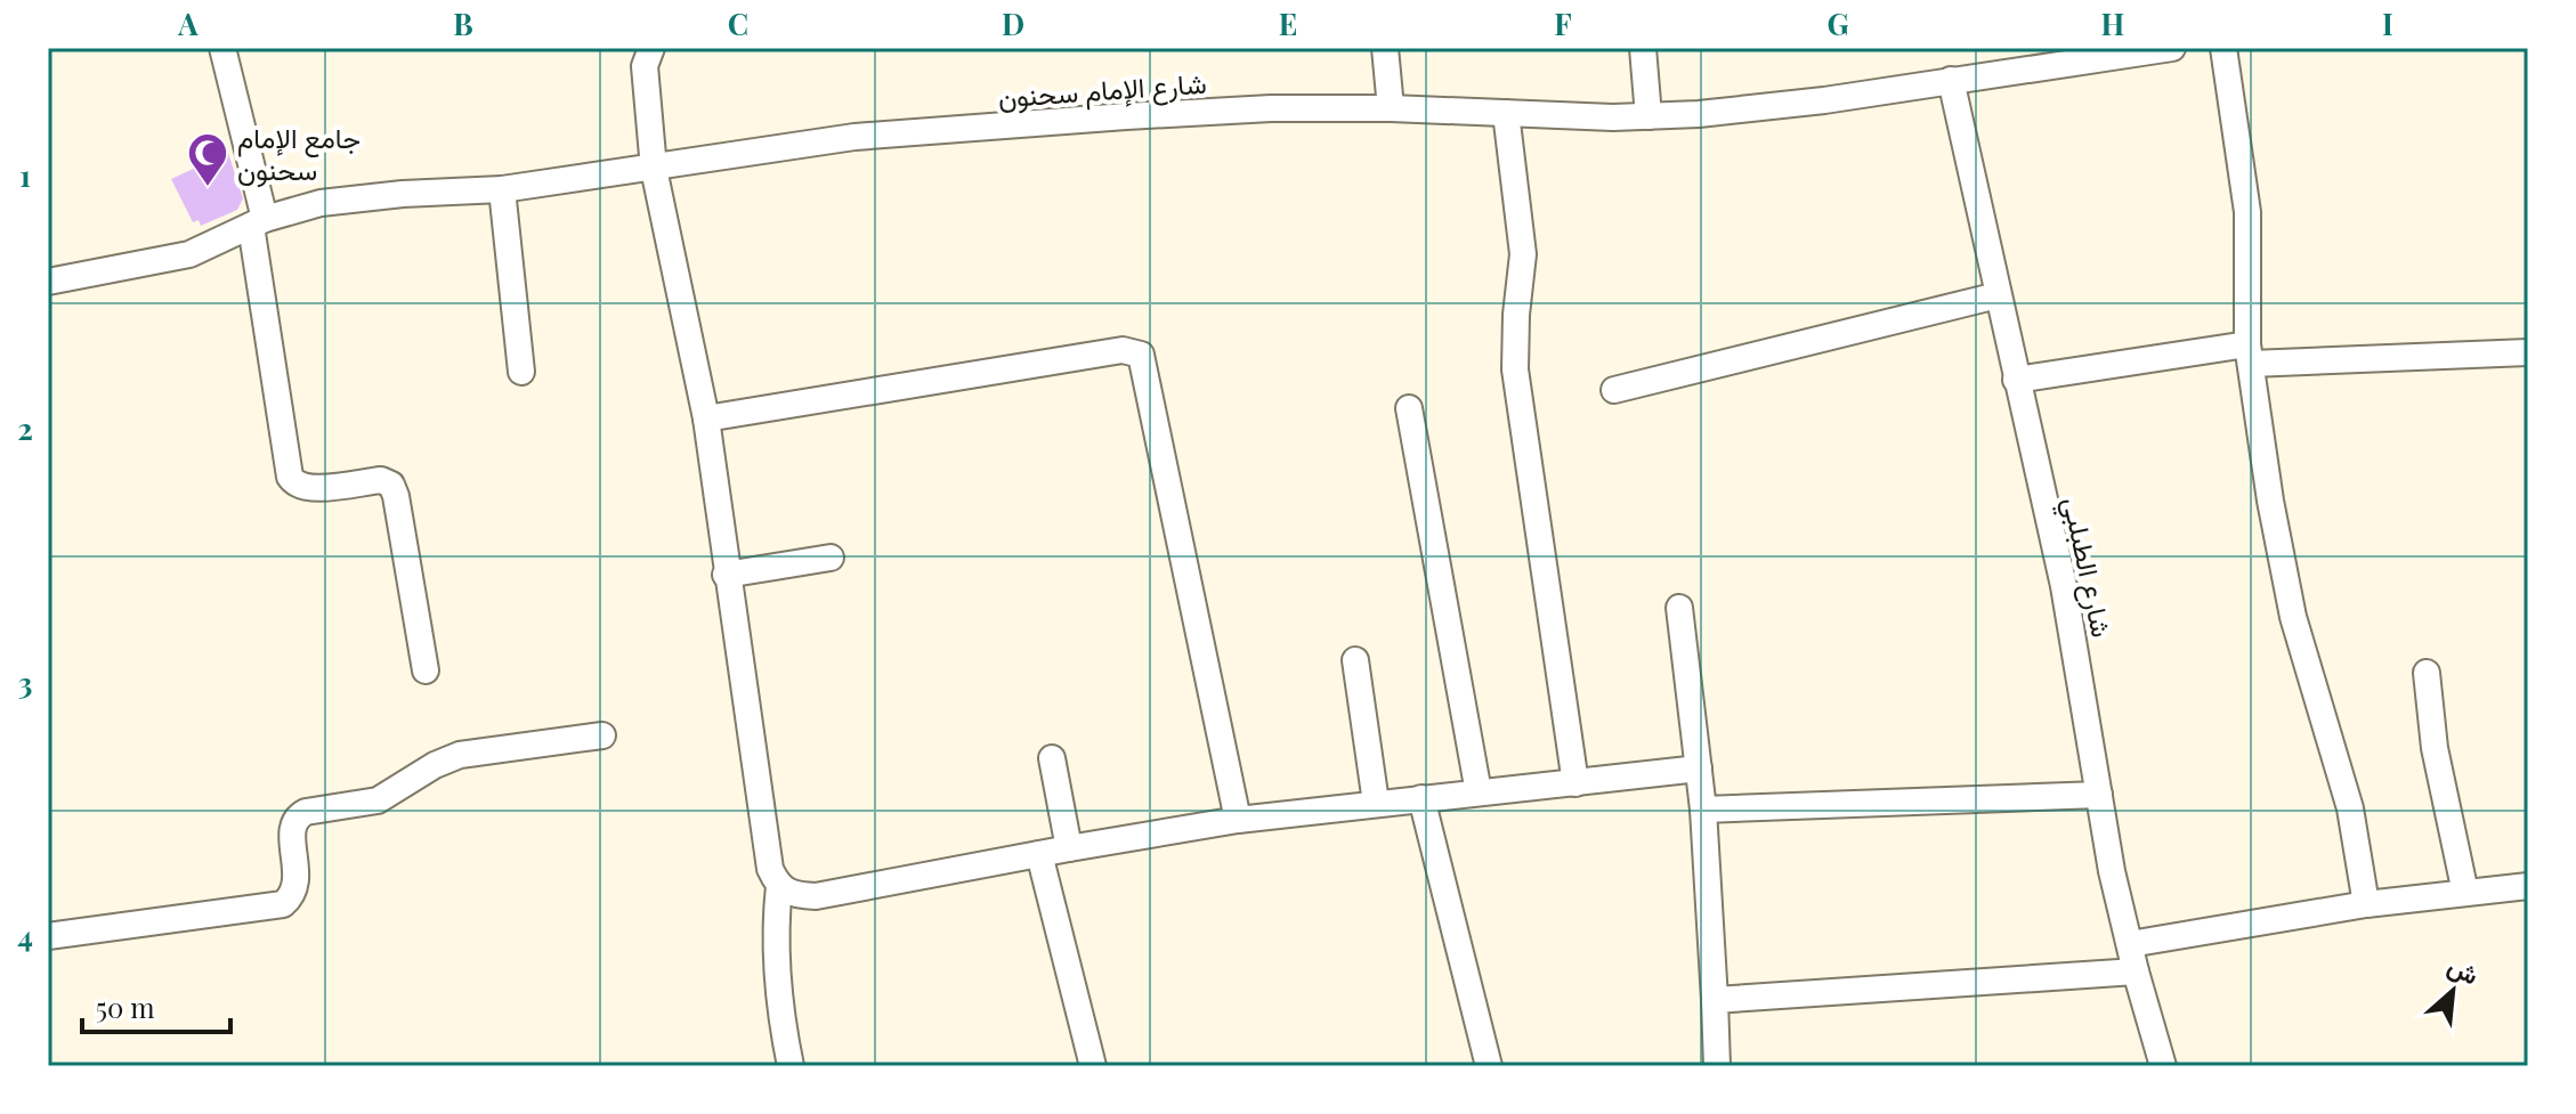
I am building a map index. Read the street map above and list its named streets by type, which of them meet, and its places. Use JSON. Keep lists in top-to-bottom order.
{
  "streets": {
    "street": ["شارع الإمام سحنون", "شارع الطبلبي"]
  },
  "crossings": [
    ["شارع الإمام سحنون", "شارع الطبلبي"]
  ],
  "places": {
    "mosque": ["جامع الإمام سحنون"]
  },
  "scale_bar": "50 m",
  "north": "top right",
  "grid": {
    "columns": [
      "A",
      "B",
      "C",
      "D",
      "E",
      "F",
      "G",
      "H",
      "I"
    ],
    "rows": [
      "1",
      "2",
      "3",
      "4"
    ]
  }
}
